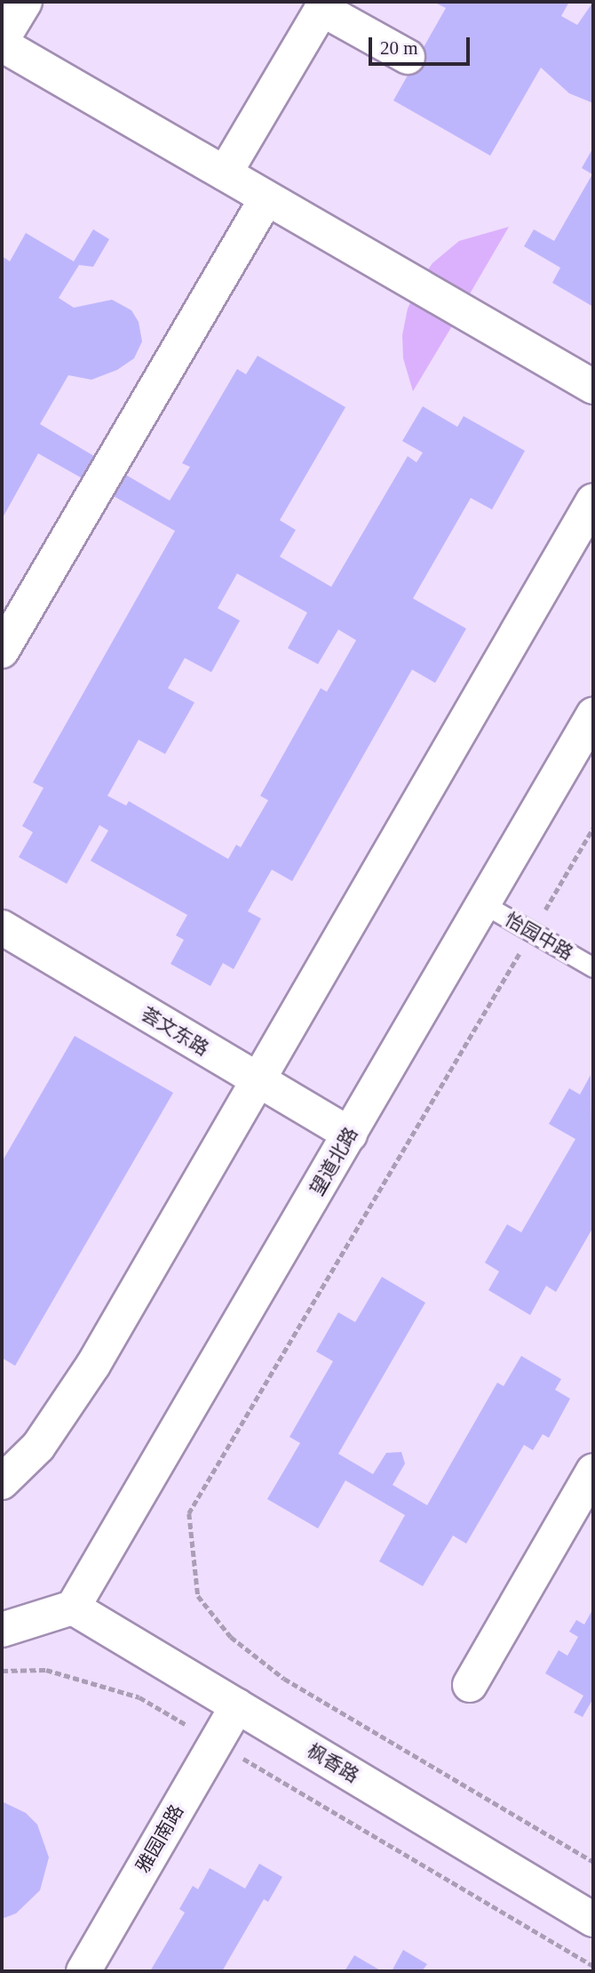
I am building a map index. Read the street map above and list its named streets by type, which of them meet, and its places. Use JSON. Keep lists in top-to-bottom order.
{
  "streets": {
    "street": [
      "荟文东路",
      "望道北路",
      "枫香路",
      "雅园南路"
    ],
    "lane": ["怡园中路"]
  },
  "crossings": [
    ["怡园中路", "望道北路"],
    ["荟文东路", "望道北路"],
    ["望道北路", "枫香路"],
    ["枫香路", "雅园南路"]
  ],
  "scale_bar": "20 m"
}
